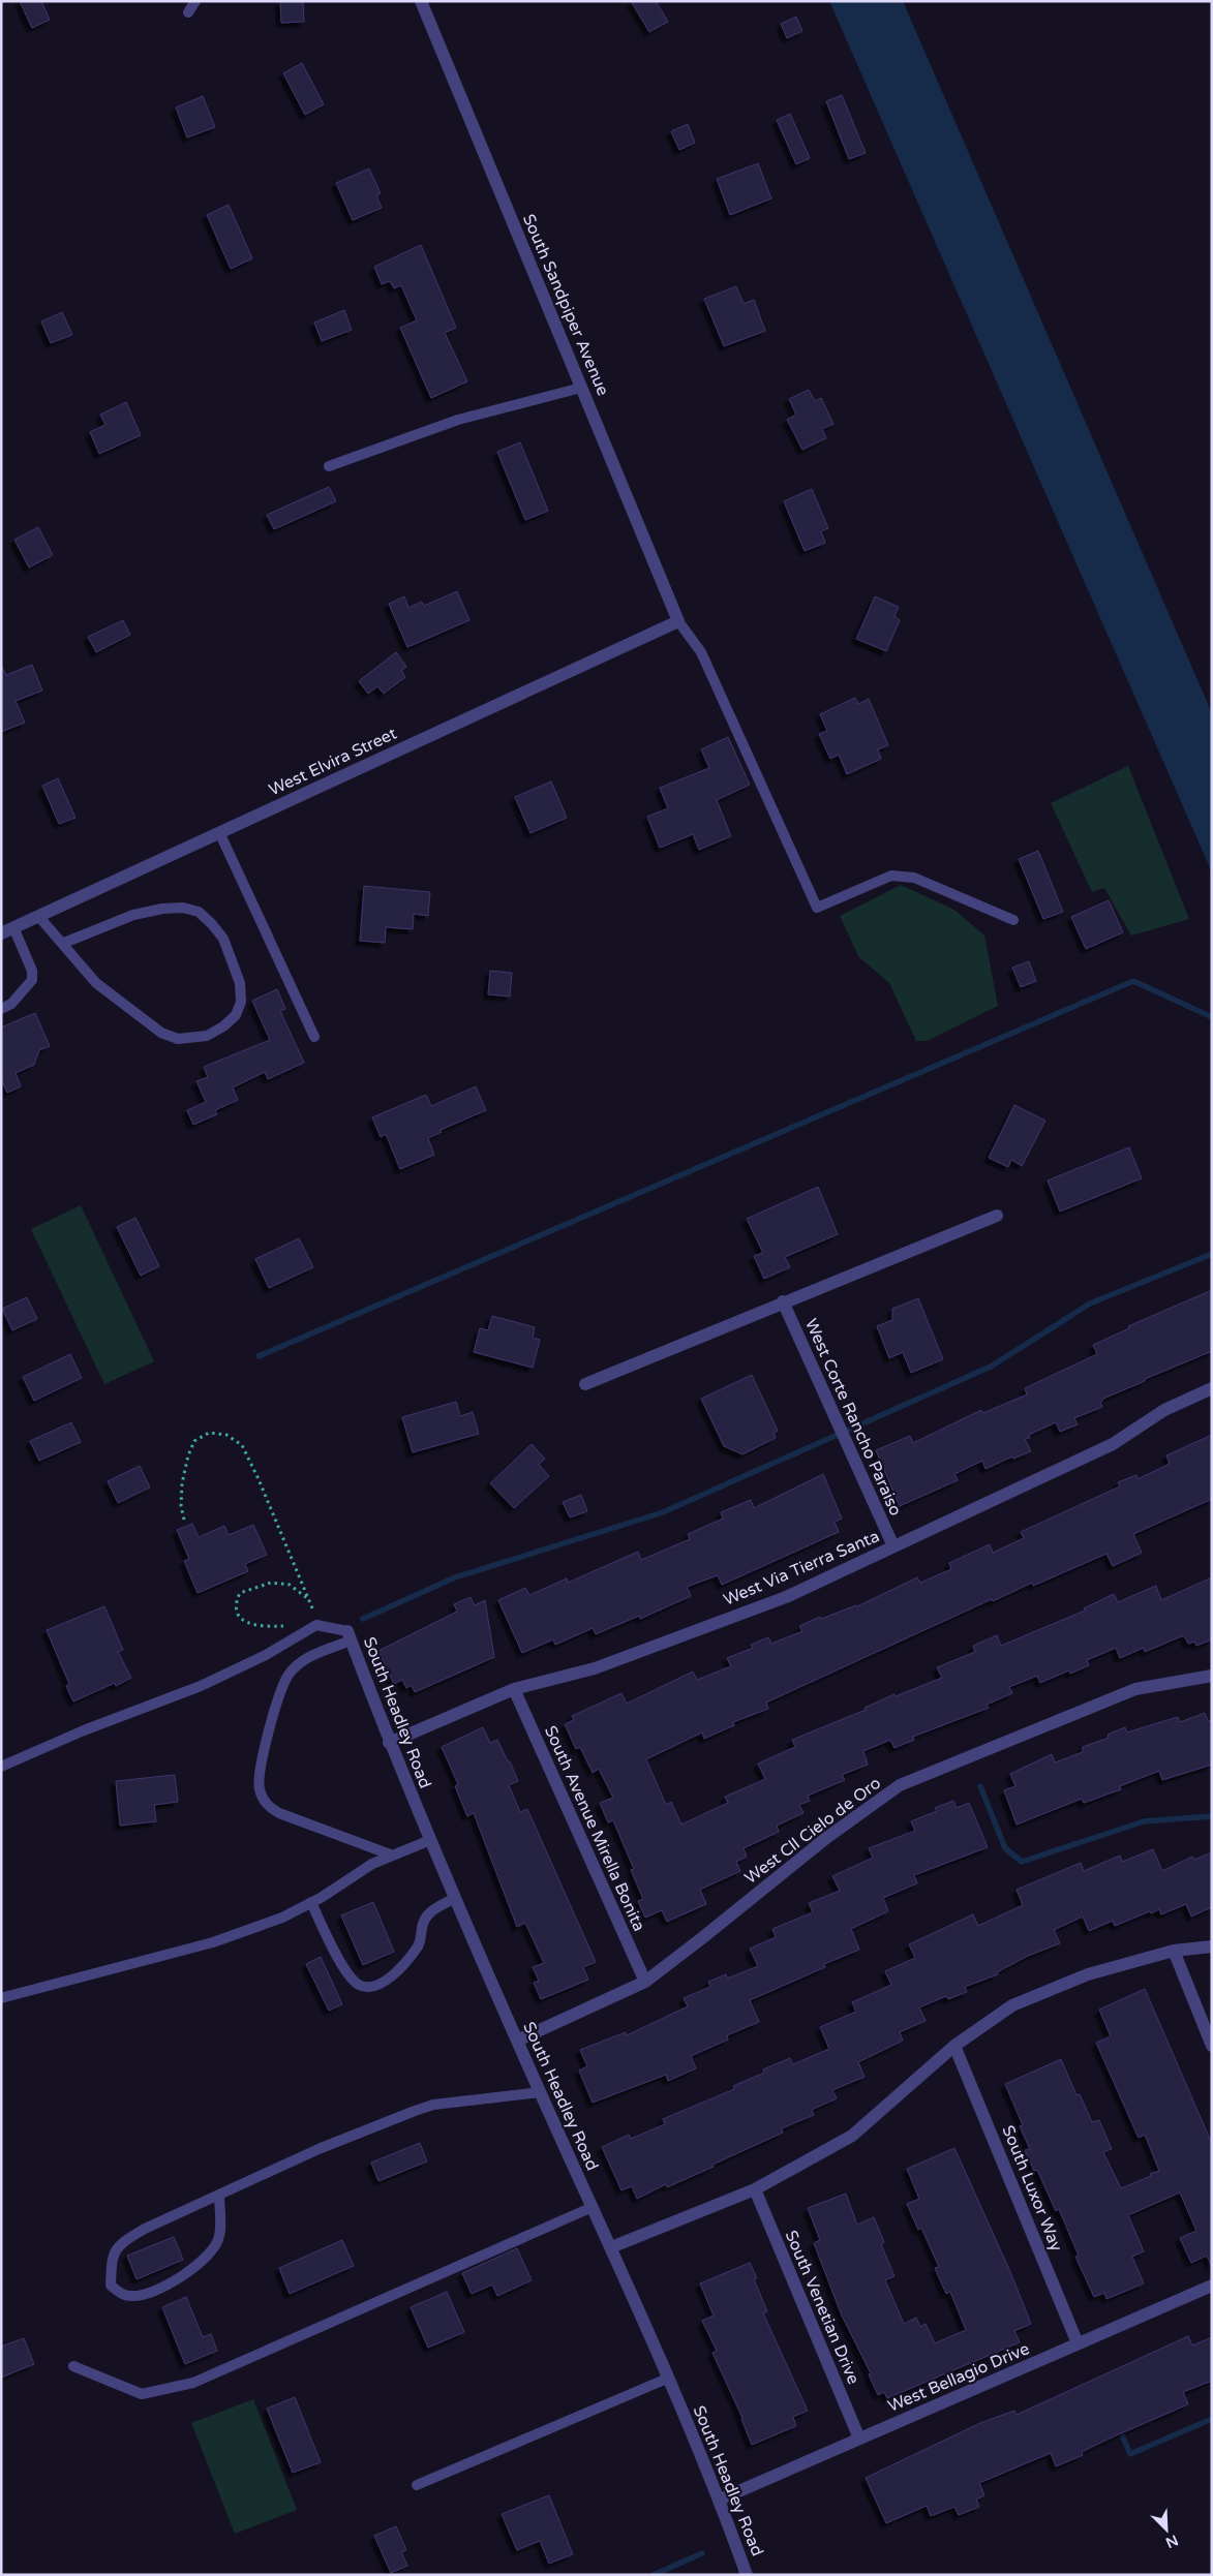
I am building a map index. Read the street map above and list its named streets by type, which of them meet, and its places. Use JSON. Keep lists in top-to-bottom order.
{
  "streets": {
    "street": [
      "South Sandpiper Avenue",
      "West Elvira Street",
      "West Corte Rancho Paraiso",
      "West Via Tierra Santa",
      "South Headley Road",
      "South Avenue Mirella Bonita",
      "West Cll Cielo de Oro",
      "South Luxor Way",
      "South Venetian Drive",
      "West Bellagio Drive"
    ]
  },
  "crossings": [
    ["South Sandpiper Avenue", "West Elvira Street"],
    ["West Corte Rancho Paraiso", "West Via Tierra Santa"],
    ["West Via Tierra Santa", "South Headley Road"],
    ["West Via Tierra Santa", "South Avenue Mirella Bonita"],
    ["South Headley Road", "West Cll Cielo de Oro"],
    ["South Headley Road", "West Bellagio Drive"],
    ["South Avenue Mirella Bonita", "West Cll Cielo de Oro"],
    ["South Luxor Way", "West Bellagio Drive"],
    ["South Venetian Drive", "West Bellagio Drive"]
  ],
  "north": "bottom right"
}
